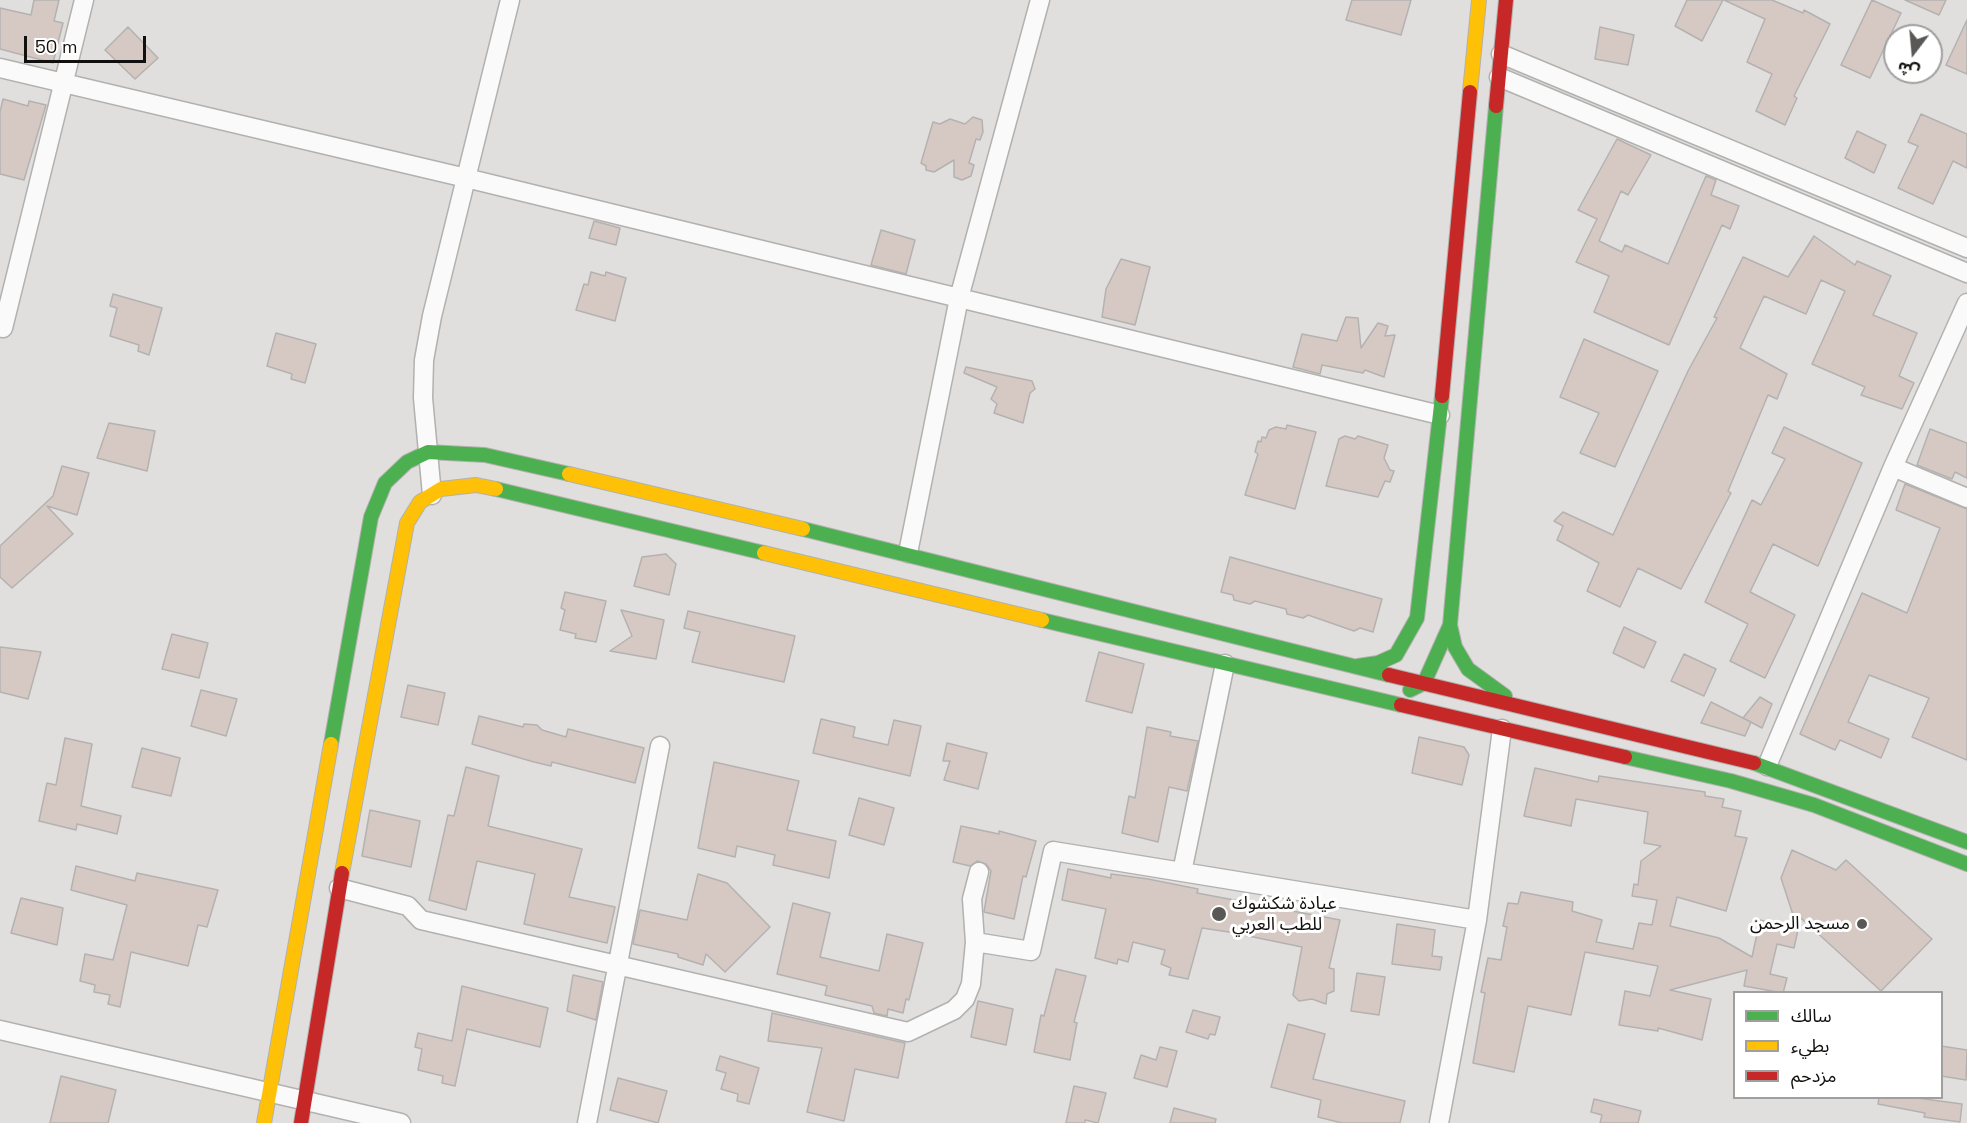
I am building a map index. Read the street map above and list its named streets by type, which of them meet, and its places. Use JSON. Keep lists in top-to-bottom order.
{
  "places": ["عيادة شكشوك للطب العربي", "مسجد الرحمن"],
  "legend": ["سالك", "بطيء", "مزدحم"],
  "scale_bar": "50 m",
  "north": "bottom"
}
